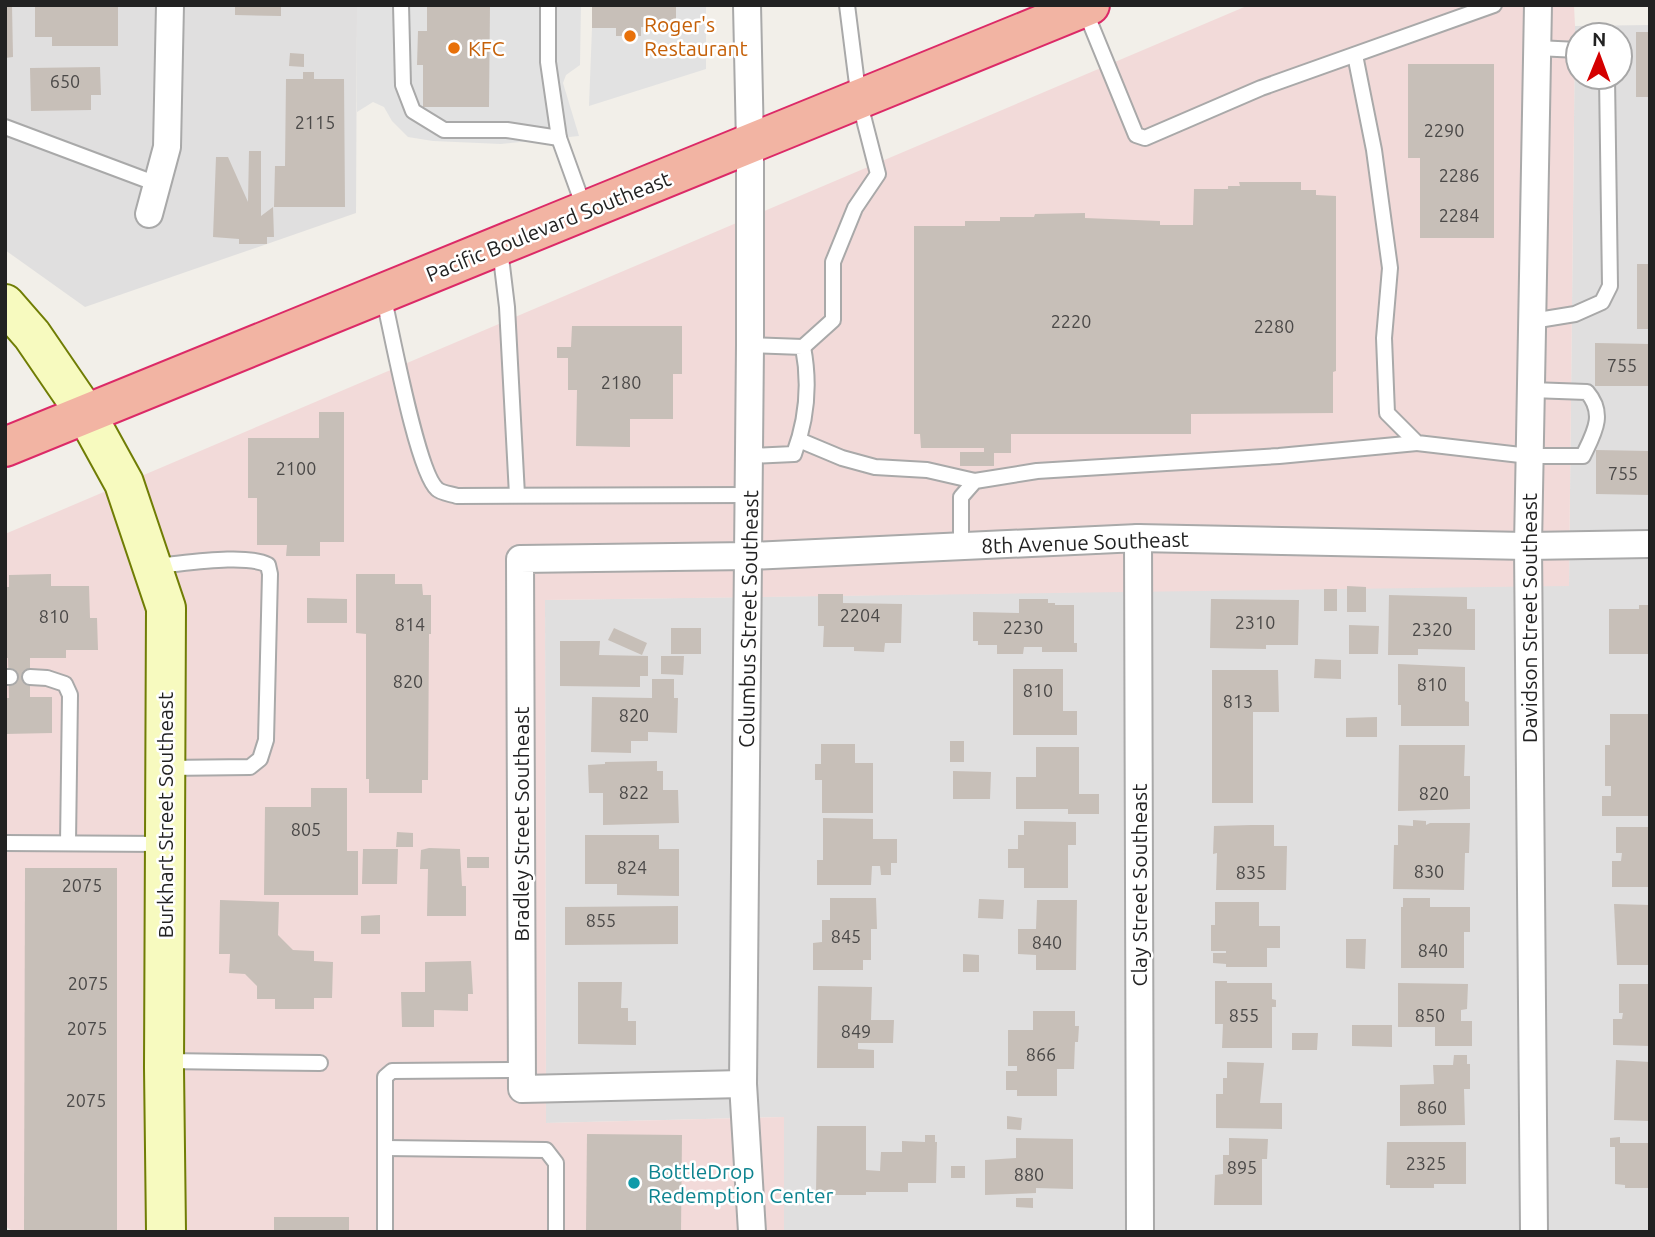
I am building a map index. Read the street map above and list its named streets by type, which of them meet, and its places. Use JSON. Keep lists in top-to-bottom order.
{
  "streets": {
    "highway": ["Pacific Boulevard Southeast"],
    "main road": ["Burkhart Street Southeast"],
    "street": [
      "8th Avenue Southeast",
      "Davidson Street Southeast",
      "Columbus Street Southeast",
      "Bradley Street Southeast",
      "Clay Street Southeast"
    ]
  },
  "crossings": [
    ["Pacific Boulevard Southeast", "Columbus Street Southeast"],
    ["Pacific Boulevard Southeast", "Burkhart Street Southeast"],
    ["8th Avenue Southeast", "Davidson Street Southeast"],
    ["8th Avenue Southeast", "Columbus Street Southeast"],
    ["8th Avenue Southeast", "Bradley Street Southeast"],
    ["8th Avenue Southeast", "Clay Street Southeast"]
  ],
  "places": ["Roger's Restaurant", "KFC", "BottleDrop Redemption Center"],
  "house_numbers": [
    "650",
    "2115",
    "2290",
    "2286",
    "2284",
    "2220",
    "2280",
    "755",
    "2180",
    "2100",
    "755",
    "2204",
    "810",
    "2310",
    "814",
    "2230",
    "2320",
    "820",
    "810",
    "810",
    "813",
    "820",
    "822",
    "820",
    "805",
    "824",
    "830",
    "835",
    "2075",
    "855",
    "845",
    "840",
    "840",
    "2075",
    "855",
    "850",
    "2075",
    "849",
    "866",
    "2075",
    "860",
    "2325",
    "895",
    "880"
  ],
  "north": "top"
}
